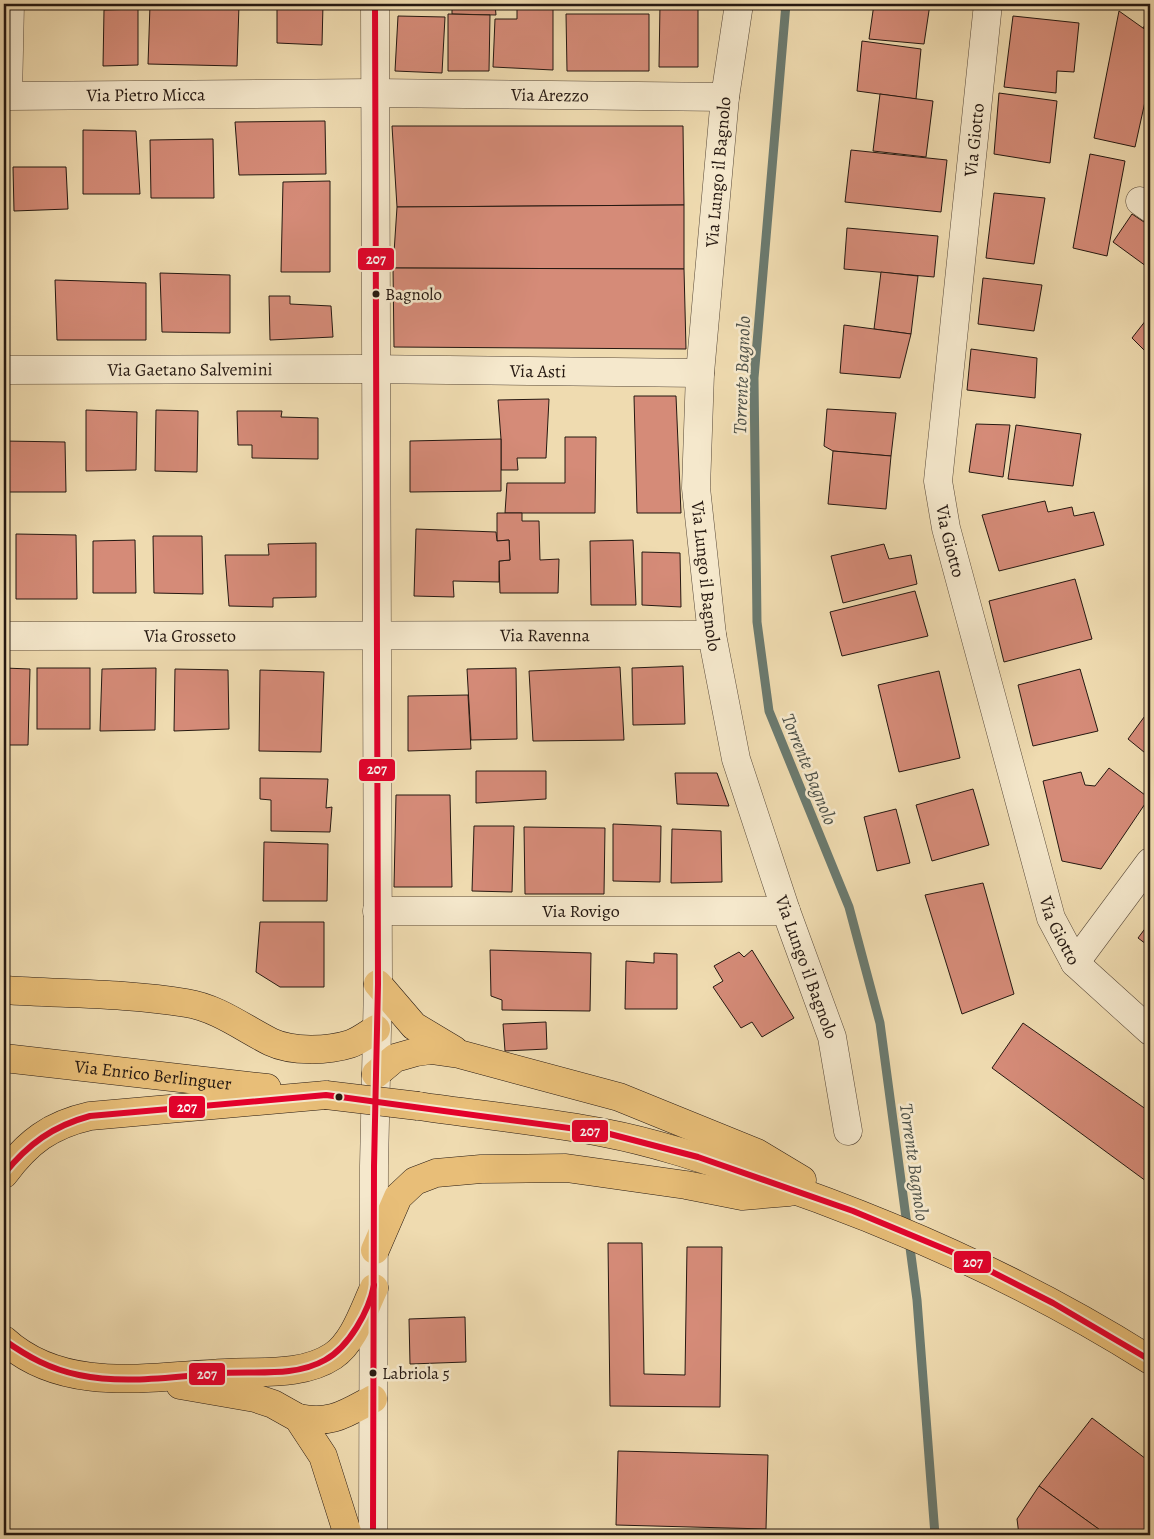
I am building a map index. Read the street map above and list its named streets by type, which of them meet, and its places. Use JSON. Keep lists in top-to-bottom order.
{
  "streets": {
    "main road": ["Via Enrico Berlinguer"],
    "street": [
      "Via Pietro Micca",
      "Via Arezzo",
      "Via Giotto",
      "Via Lungo il Bagnolo",
      "Via Gaetano Salvemini",
      "Via Asti",
      "Via Ravenna",
      "Via Grosseto",
      "Via Rovigo"
    ]
  },
  "crossings": [
    ["Via Pietro Micca", "Via Arezzo"],
    ["Via Arezzo", "Via Lungo il Bagnolo"],
    ["Via Lungo il Bagnolo", "Via Asti"],
    ["Via Lungo il Bagnolo", "Via Ravenna"],
    ["Via Lungo il Bagnolo", "Via Rovigo"],
    ["Via Gaetano Salvemini", "Via Asti"],
    ["Via Ravenna", "Via Grosseto"]
  ],
  "water": ["Torrente Bagnolo"],
  "places": ["Bagnolo", "Labriola 5"],
  "lines": ["transit line 207"]
}
